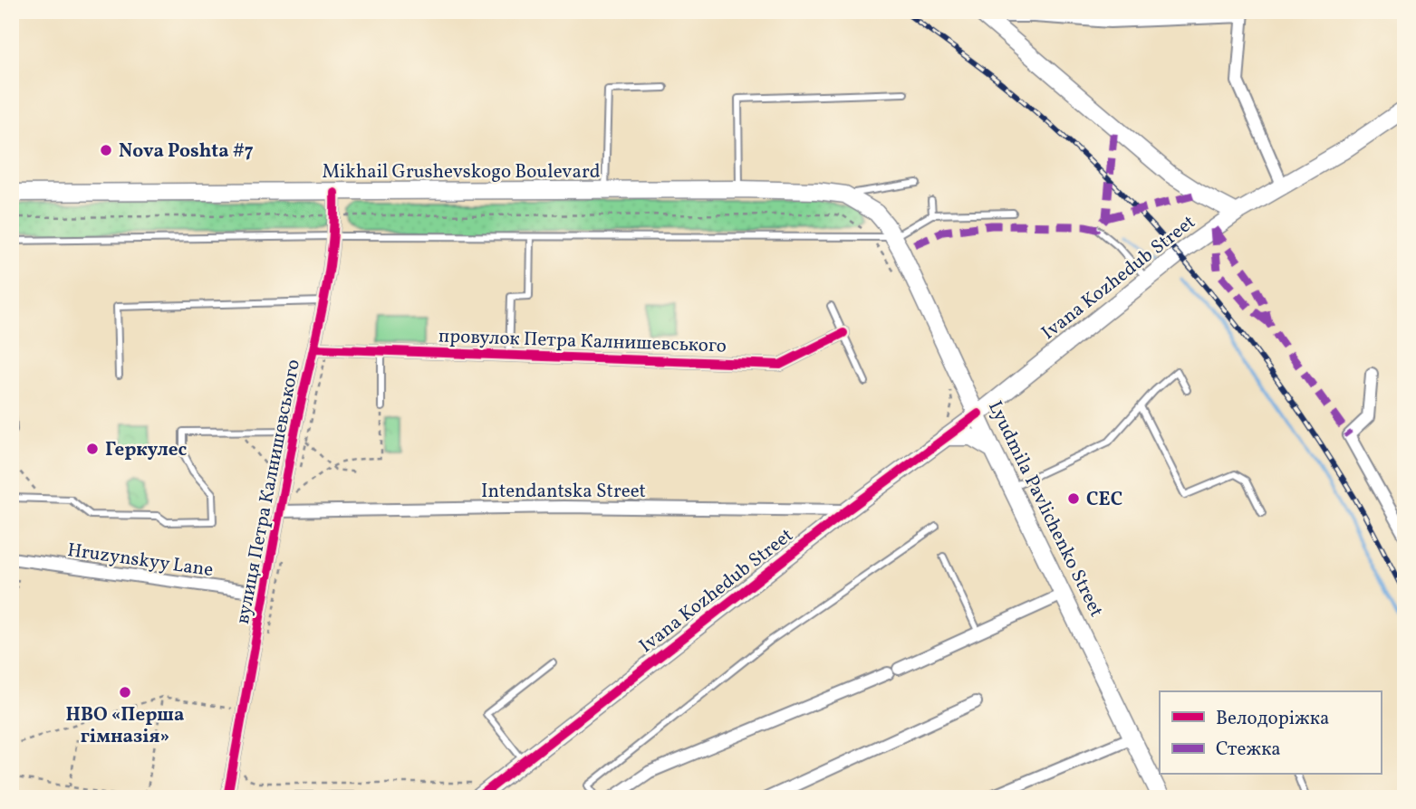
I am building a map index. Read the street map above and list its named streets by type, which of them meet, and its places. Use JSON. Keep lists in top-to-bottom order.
{
  "streets": {
    "main road": ["Mikhail Grushevskogo Boulevard", "Ivana Kozhedub Street", "Lyudmila Pavlichenko Street"],
    "street": [
      "провулок Петра Калнишевського",
      "Intendantska Street",
      "вулиця Петра Калнишевського",
      "Hruzynskyy Lane"
    ]
  },
  "crossings": [
    ["Mikhail Grushevskogo Boulevard", "вулиця Петра Калнишевського"],
    ["Mikhail Grushevskogo Boulevard", "Lyudmila Pavlichenko Street"],
    ["Ivana Kozhedub Street", "Intendantska Street"],
    ["Ivana Kozhedub Street", "Lyudmila Pavlichenko Street"],
    ["провулок Петра Калнишевського", "вулиця Петра Калнишевського"],
    ["Intendantska Street", "вулиця Петра Калнишевського"],
    ["вулиця Петра Калнишевського", "Hruzynskyy Lane"]
  ],
  "places": [
    "Nova Poshta #7",
    "Геркулес",
    "СЕС",
    "НВО «Перша гімназія»"
  ],
  "legend": ["Велодоріжка", "Стежка"]
}
